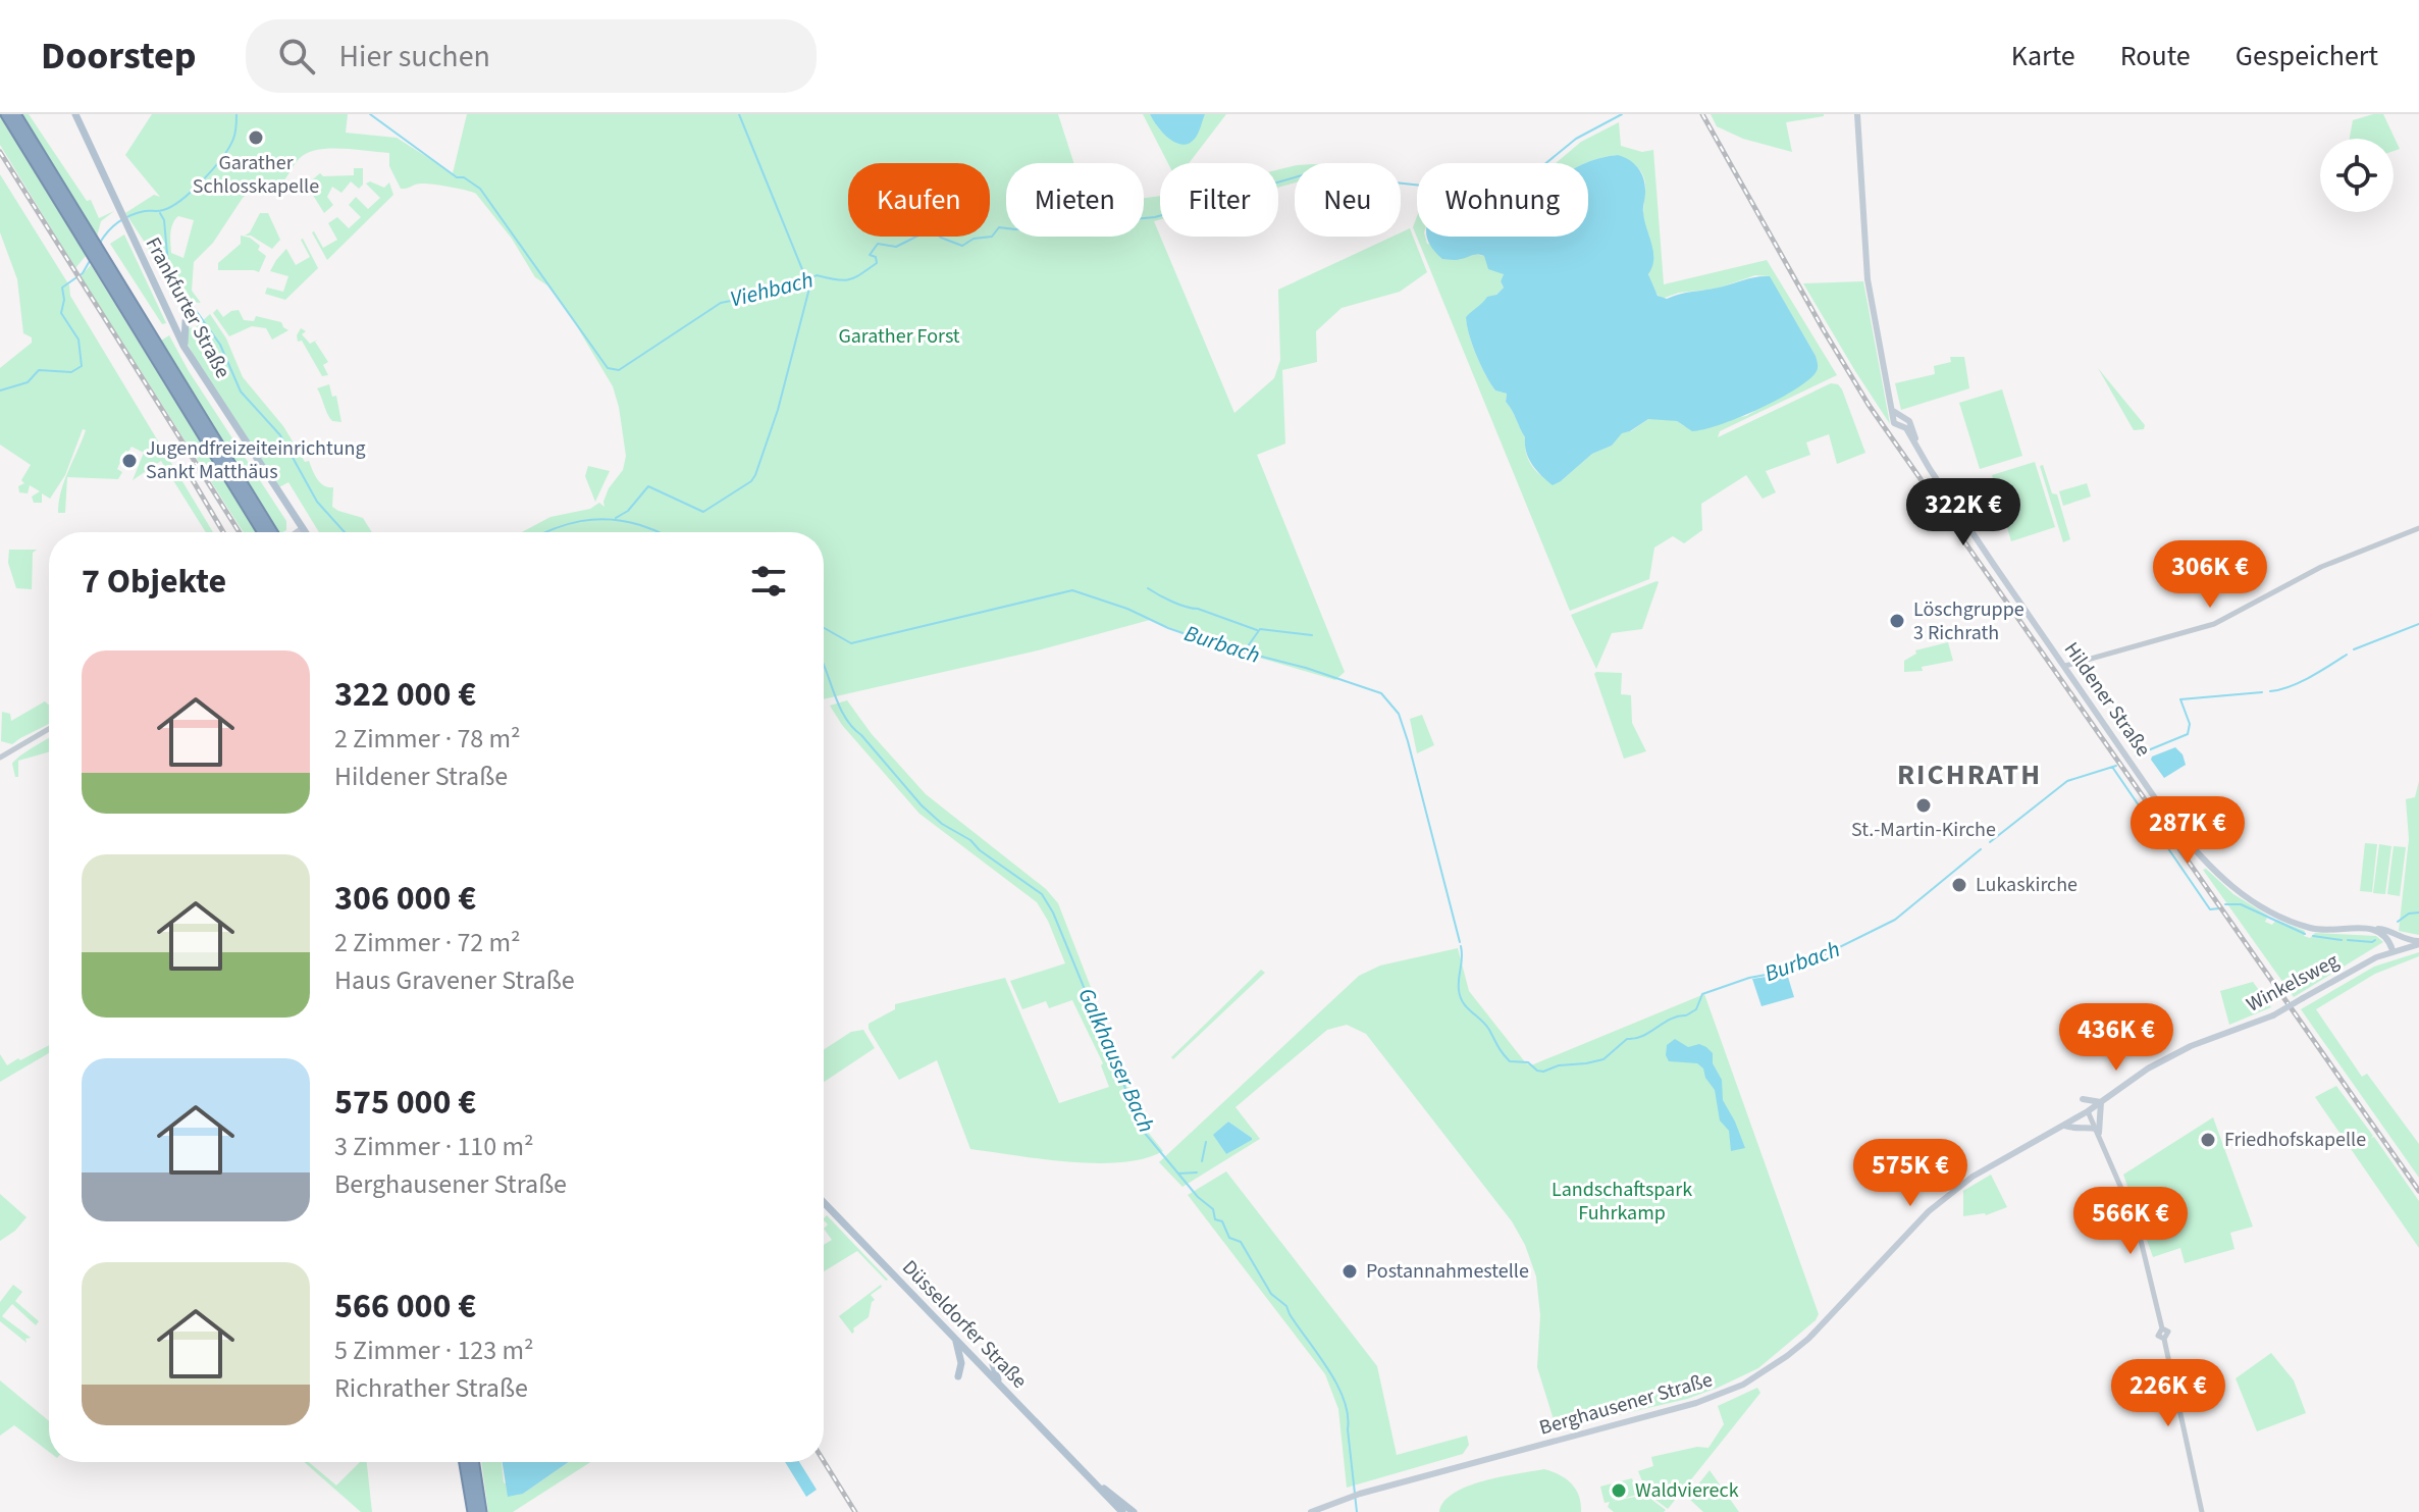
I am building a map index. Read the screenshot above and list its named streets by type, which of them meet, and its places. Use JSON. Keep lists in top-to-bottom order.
{
  "streets": {
    "main road": [
      "Frankfurter Straße",
      "Hildener Straße",
      "Winkelsweg",
      "Düsseldorfer Straße",
      "Berghausener Straße"
    ]
  },
  "crossings": [
    ["Winkelsweg", "Berghausener Straße"]
  ],
  "districts": ["RICHRATH"],
  "water": ["Viehbach", "Burbach", "Galkhauser Bach"],
  "parks": ["Garather Forst", "Landschaftspark Fuhrkamp"],
  "places": [
    "Garather Schlosskapelle",
    "Jugendfreizeiteinrichtung Sankt Matthäus",
    "Löschgruppe 3 Richrath",
    "St.-Martin-Kirche",
    "Lukaskirche",
    "Friedhofskapelle",
    "Postannahmestelle",
    "Waldviereck"
  ],
  "page": {
    "header": "Doorstep",
    "search": "Hier suchen",
    "nav": ["Karte", "Route", "Gespeichert"],
    "chip": [
      "Kaufen",
      "Mieten",
      "Filter",
      "Neu",
      "Wohnung"
    ],
    "price": [
      "322K €",
      "306K €",
      "287K €",
      "436K €",
      "575K €",
      "566K €",
      "226K €"
    ],
    "heading": "7 Objekte",
    "list": [
      {
        "name": "322 000 €",
        "note": "2 Zimmer · 78 m² · Hildener Straße"
      },
      {
        "name": "306 000 €",
        "note": "2 Zimmer · 72 m² · Haus Gravener Straße"
      },
      {
        "name": "575 000 €",
        "note": "3 Zimmer · 110 m² · Berghausener Straße"
      },
      {
        "name": "566 000 €",
        "note": "5 Zimmer · 123 m² · Richrather Straße"
      }
    ]
  }
}
